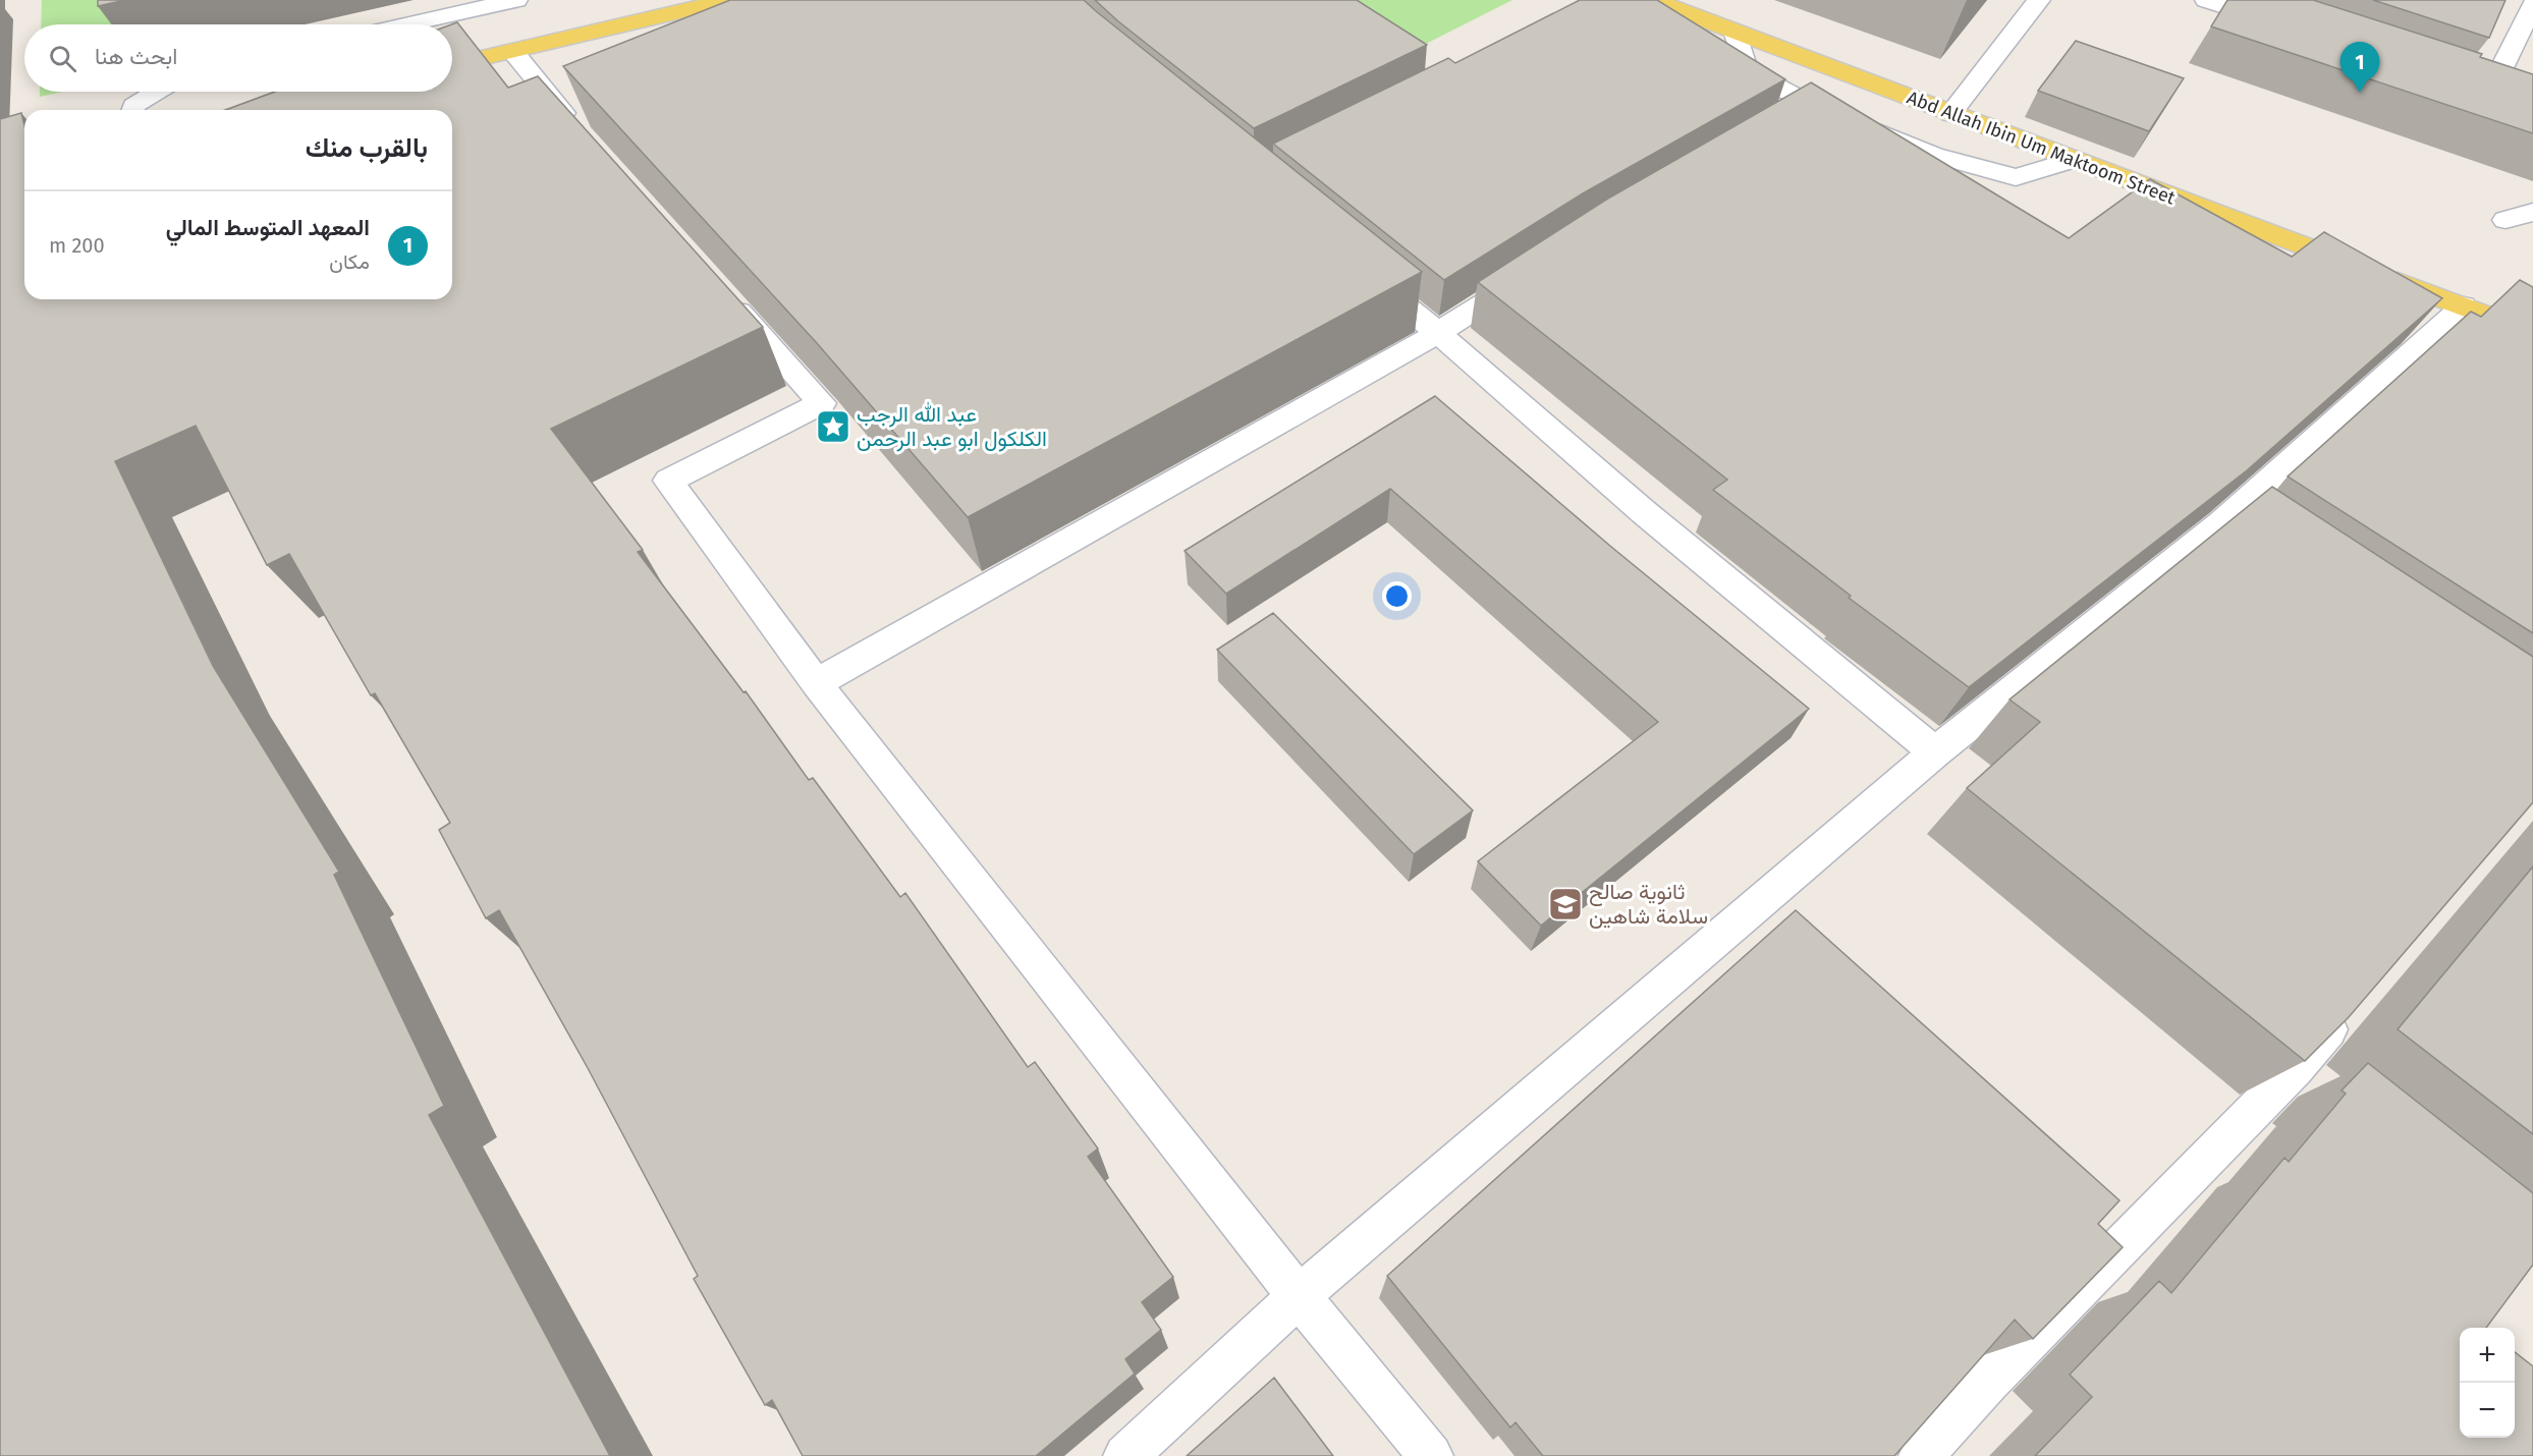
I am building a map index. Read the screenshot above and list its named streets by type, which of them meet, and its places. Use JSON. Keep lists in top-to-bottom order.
{
  "streets": {
    "main road": ["Abd Allah Ibin Um Maktoom Street"]
  },
  "places": {
    "place": ["عبد الله الرجب الكلكول ابو عبد الرحمن"],
    "school or university": ["ثانوية صالح سلامة شاهين"]
  },
  "page": {
    "search": "ابحث هنا",
    "pins": "1",
    "heading": "بالقرب منك",
    "list": [
      {
        "mark": "1",
        "name": "المعهد المتوسط المالي",
        "note": "مكان",
        "value": "200 m"
      }
    ],
    "map_buttons": ["+", "−"]
  }
}
